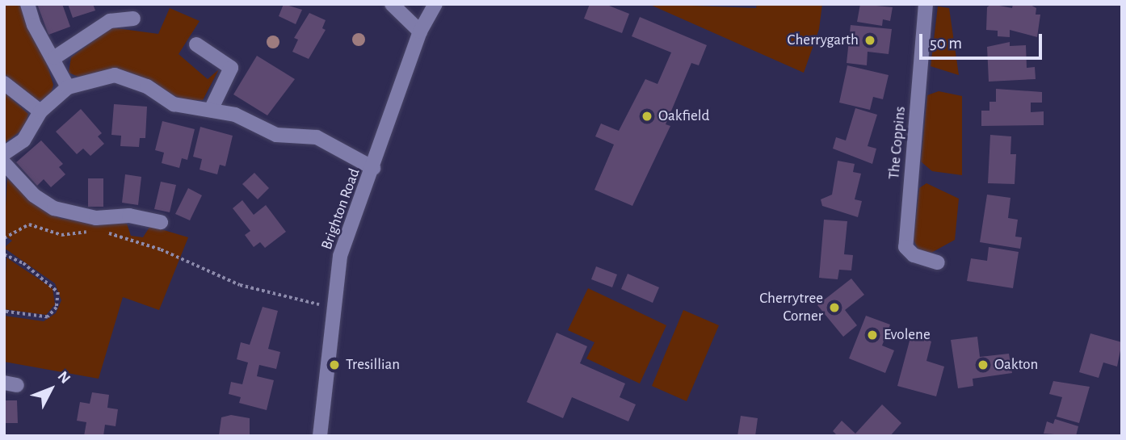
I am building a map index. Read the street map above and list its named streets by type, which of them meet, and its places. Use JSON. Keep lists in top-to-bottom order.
{
  "streets": {
    "street": ["The Coppins", "Brighton Road"]
  },
  "places": [
    "Cherrygarth",
    "Oakfield",
    "Cherrytree Corner",
    "Evolene",
    "Tresillian",
    "Oakton"
  ],
  "scale_bar": "50 m",
  "north": "top right"
}
